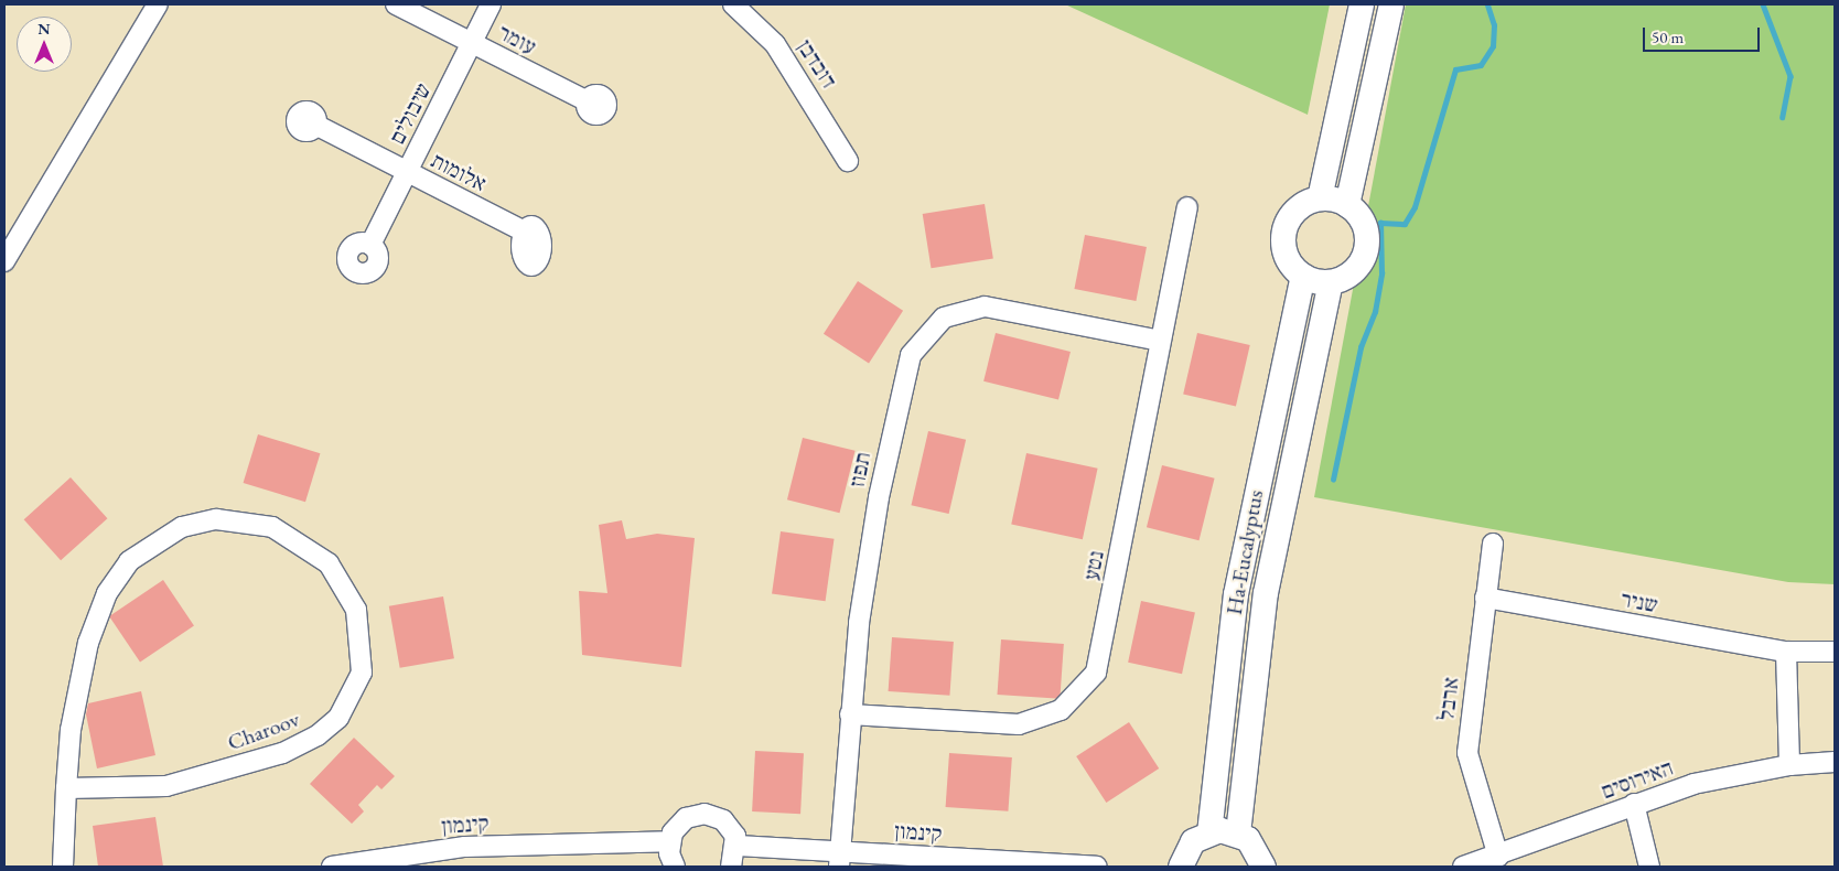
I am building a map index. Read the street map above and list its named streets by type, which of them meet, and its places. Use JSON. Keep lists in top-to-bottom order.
{
  "streets": {
    "main road": ["Ha-Eucalyptus"],
    "street": [
      "עומר",
      "דובדבן",
      "שיבולים",
      "אלומות",
      "תפוז",
      "נטע",
      "שניר",
      "ארבל",
      "Charoov",
      "האירוסים",
      "קינמון"
    ]
  },
  "crossings": [
    ["עומר", "שיבולים"],
    ["שיבולים", "אלומות"],
    ["תפוז", "נטע"],
    ["תפוז", "קינמון"],
    ["שניר", "ארבל"],
    ["ארבל", "האירוסים"]
  ],
  "scale_bar": "50 m",
  "north": "top"
}
